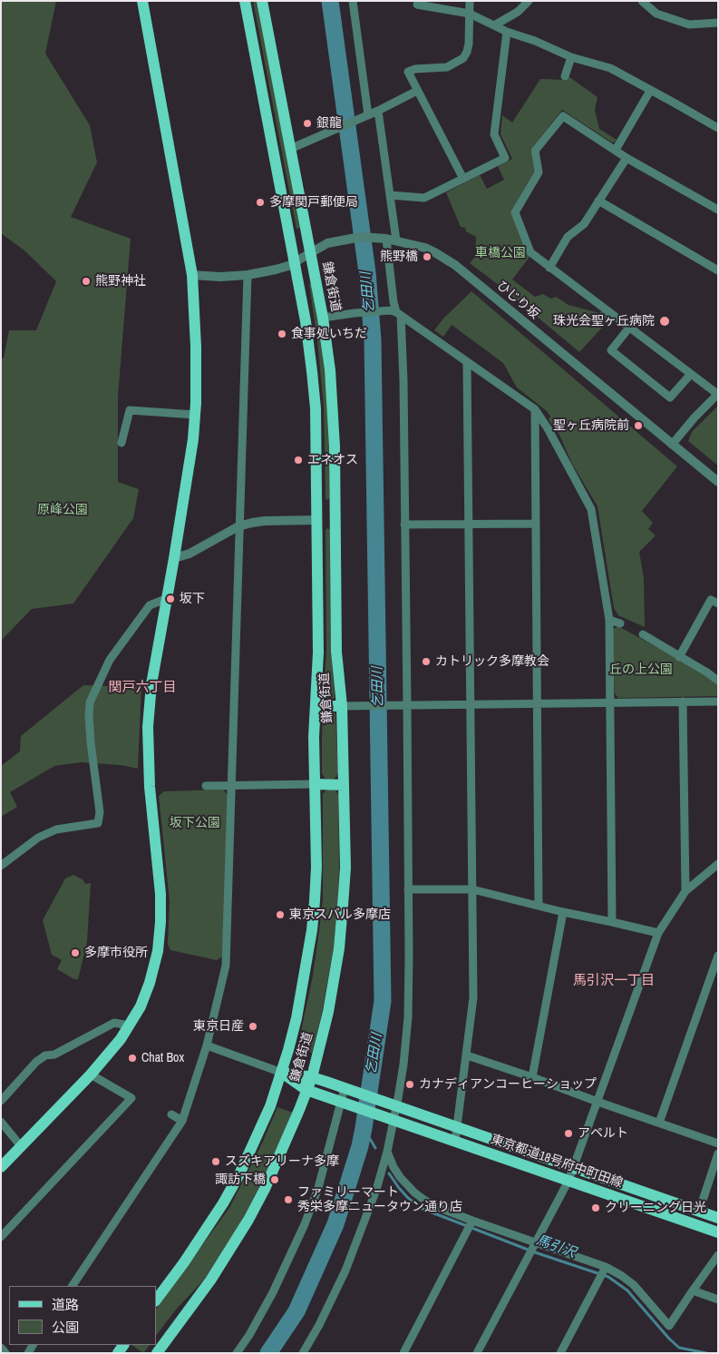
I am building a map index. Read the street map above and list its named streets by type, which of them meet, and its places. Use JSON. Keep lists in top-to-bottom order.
{
  "streets": {
    "main road": ["鎌倉街道", "東京都道18号府中町田線"],
    "street": ["ひじり坂"]
  },
  "crossings": [
    ["鎌倉街道", "ひじり坂"],
    ["鎌倉街道", "東京都道18号府中町田線"]
  ],
  "districts": ["関戸六丁目", "馬引沢一丁目"],
  "water": ["乞田川", "馬引沢"],
  "parks": [
    "車橋公園",
    "原峰公園",
    "丘の上公園",
    "坂下公園"
  ],
  "places": [
    "銀龍",
    "多摩関戸郵便局",
    "熊野橋",
    "熊野神社",
    "珠光会聖ヶ丘病院",
    "食事処いちだ",
    "聖ヶ丘病院前",
    "エネオス",
    "坂下",
    "カトリック多摩教会",
    "東京スバル多摩店",
    "多摩市役所",
    "東京日産",
    "Chat Box",
    "カナディアンコーヒーショップ",
    "アペルト",
    "スズキアリーナ多摩",
    "諏訪下橋",
    "ファミリーマート 秀栄多摩ニュータウン通り店",
    "クリーニング日光"
  ],
  "legend": ["道路", "公園"]
}
